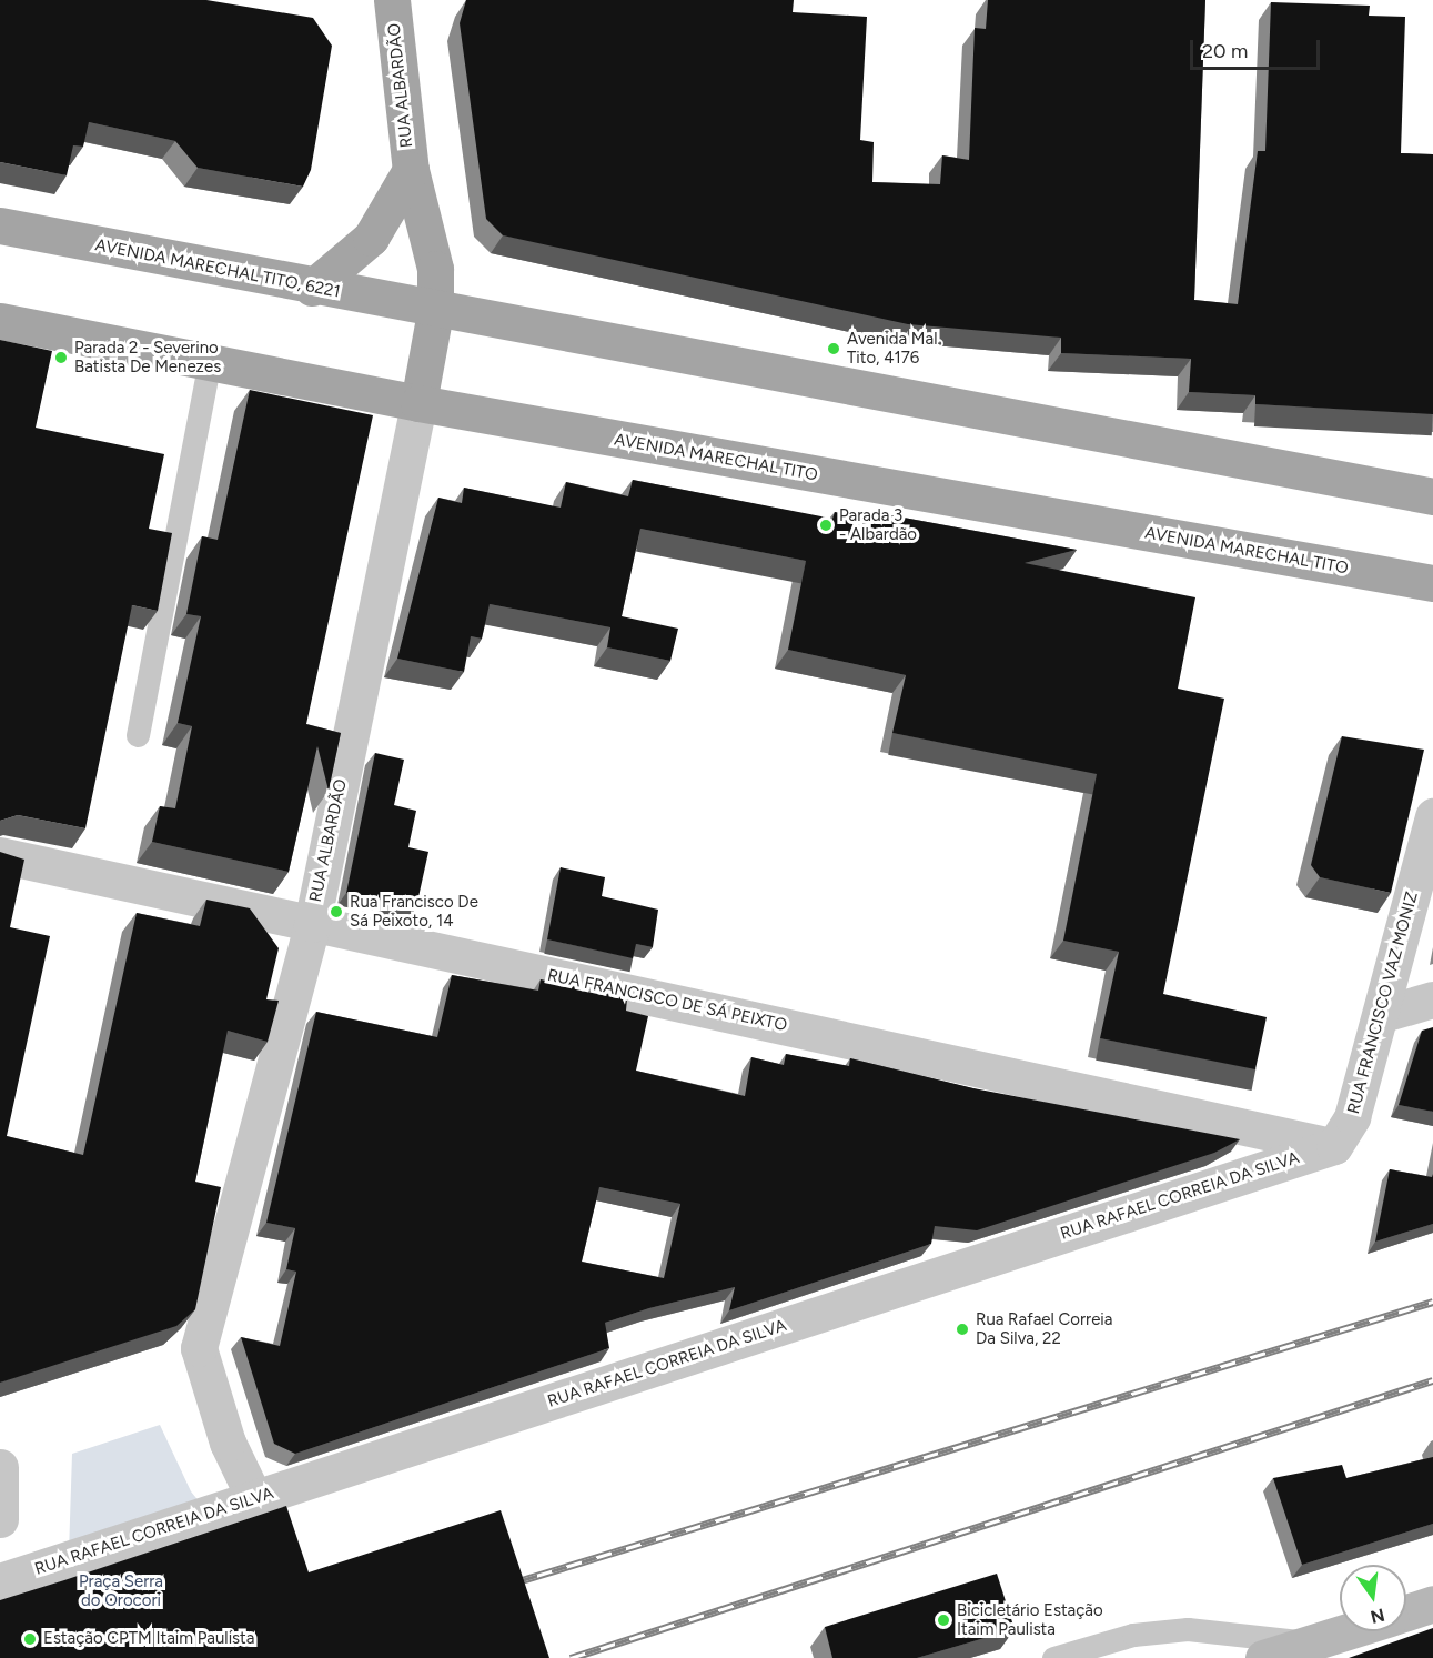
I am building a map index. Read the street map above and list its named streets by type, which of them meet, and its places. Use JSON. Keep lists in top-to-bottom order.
{
  "streets": {
    "main road": ["RUA ALBARDÃO", "AVENIDA MARECHAL TITO, 6221", "AVENIDA MARECHAL TITO"],
    "street": ["RUA FRANCISCO DE SÁ PEIXTO", "RUA FRANCISCO VAZ MONIZ", "RUA RAFAEL CORREIA DA SILVA"]
  },
  "crossings": [
    ["RUA ALBARDÃO", "AVENIDA MARECHAL TITO, 6221"],
    ["RUA ALBARDÃO", "AVENIDA MARECHAL TITO"],
    ["RUA ALBARDÃO", "RUA FRANCISCO DE SÁ PEIXTO"],
    ["RUA ALBARDÃO", "RUA RAFAEL CORREIA DA SILVA"],
    ["RUA FRANCISCO DE SÁ PEIXTO", "RUA FRANCISCO VAZ MONIZ"],
    ["RUA FRANCISCO DE SÁ PEIXTO", "RUA RAFAEL CORREIA DA SILVA"],
    ["RUA FRANCISCO VAZ MONIZ", "RUA RAFAEL CORREIA DA SILVA"]
  ],
  "parks": ["Praça Serra do Orocori"],
  "places": [
    "Avenida Mal. Tito, 4176",
    "Parada 2 - Severino Batista De Menezes",
    "Parada 3 - Albardão",
    "Rua Francisco De Sá Peixoto, 14",
    "Rua Rafael Correia Da Silva, 22",
    "Bicicletário Estação Itaim Paulista",
    "Estação CPTM Itaim Paulista"
  ],
  "scale_bar": "20 m",
  "north": "bottom"
}
